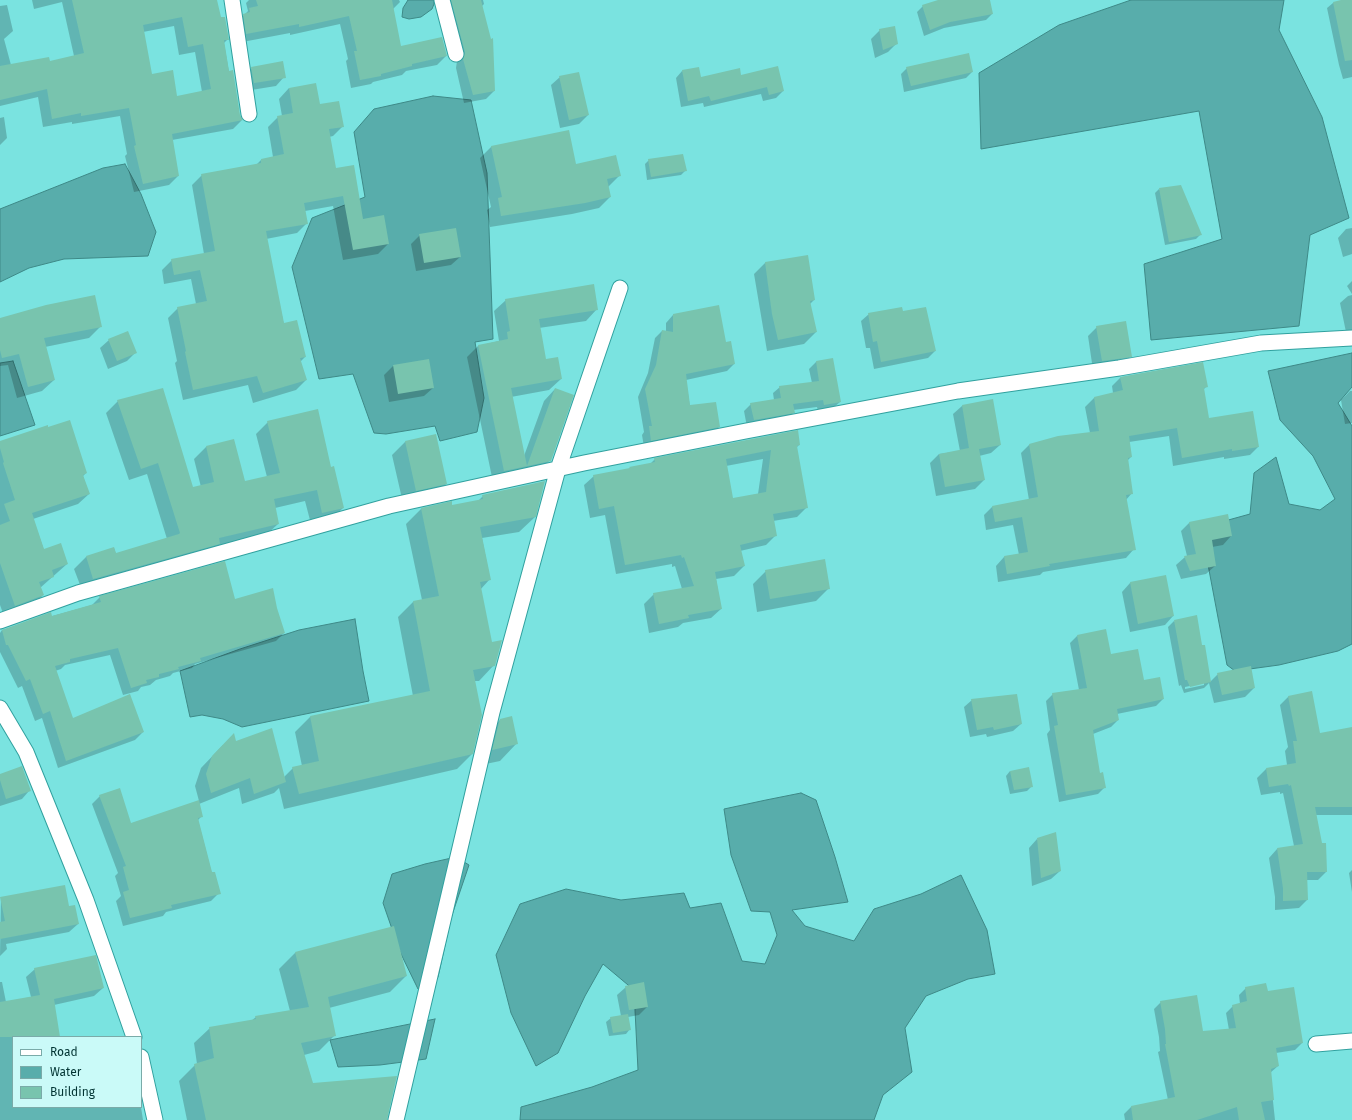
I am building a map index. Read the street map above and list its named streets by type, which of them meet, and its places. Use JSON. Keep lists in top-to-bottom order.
{
  "legend": ["Road", "Water", "Building"]
}
